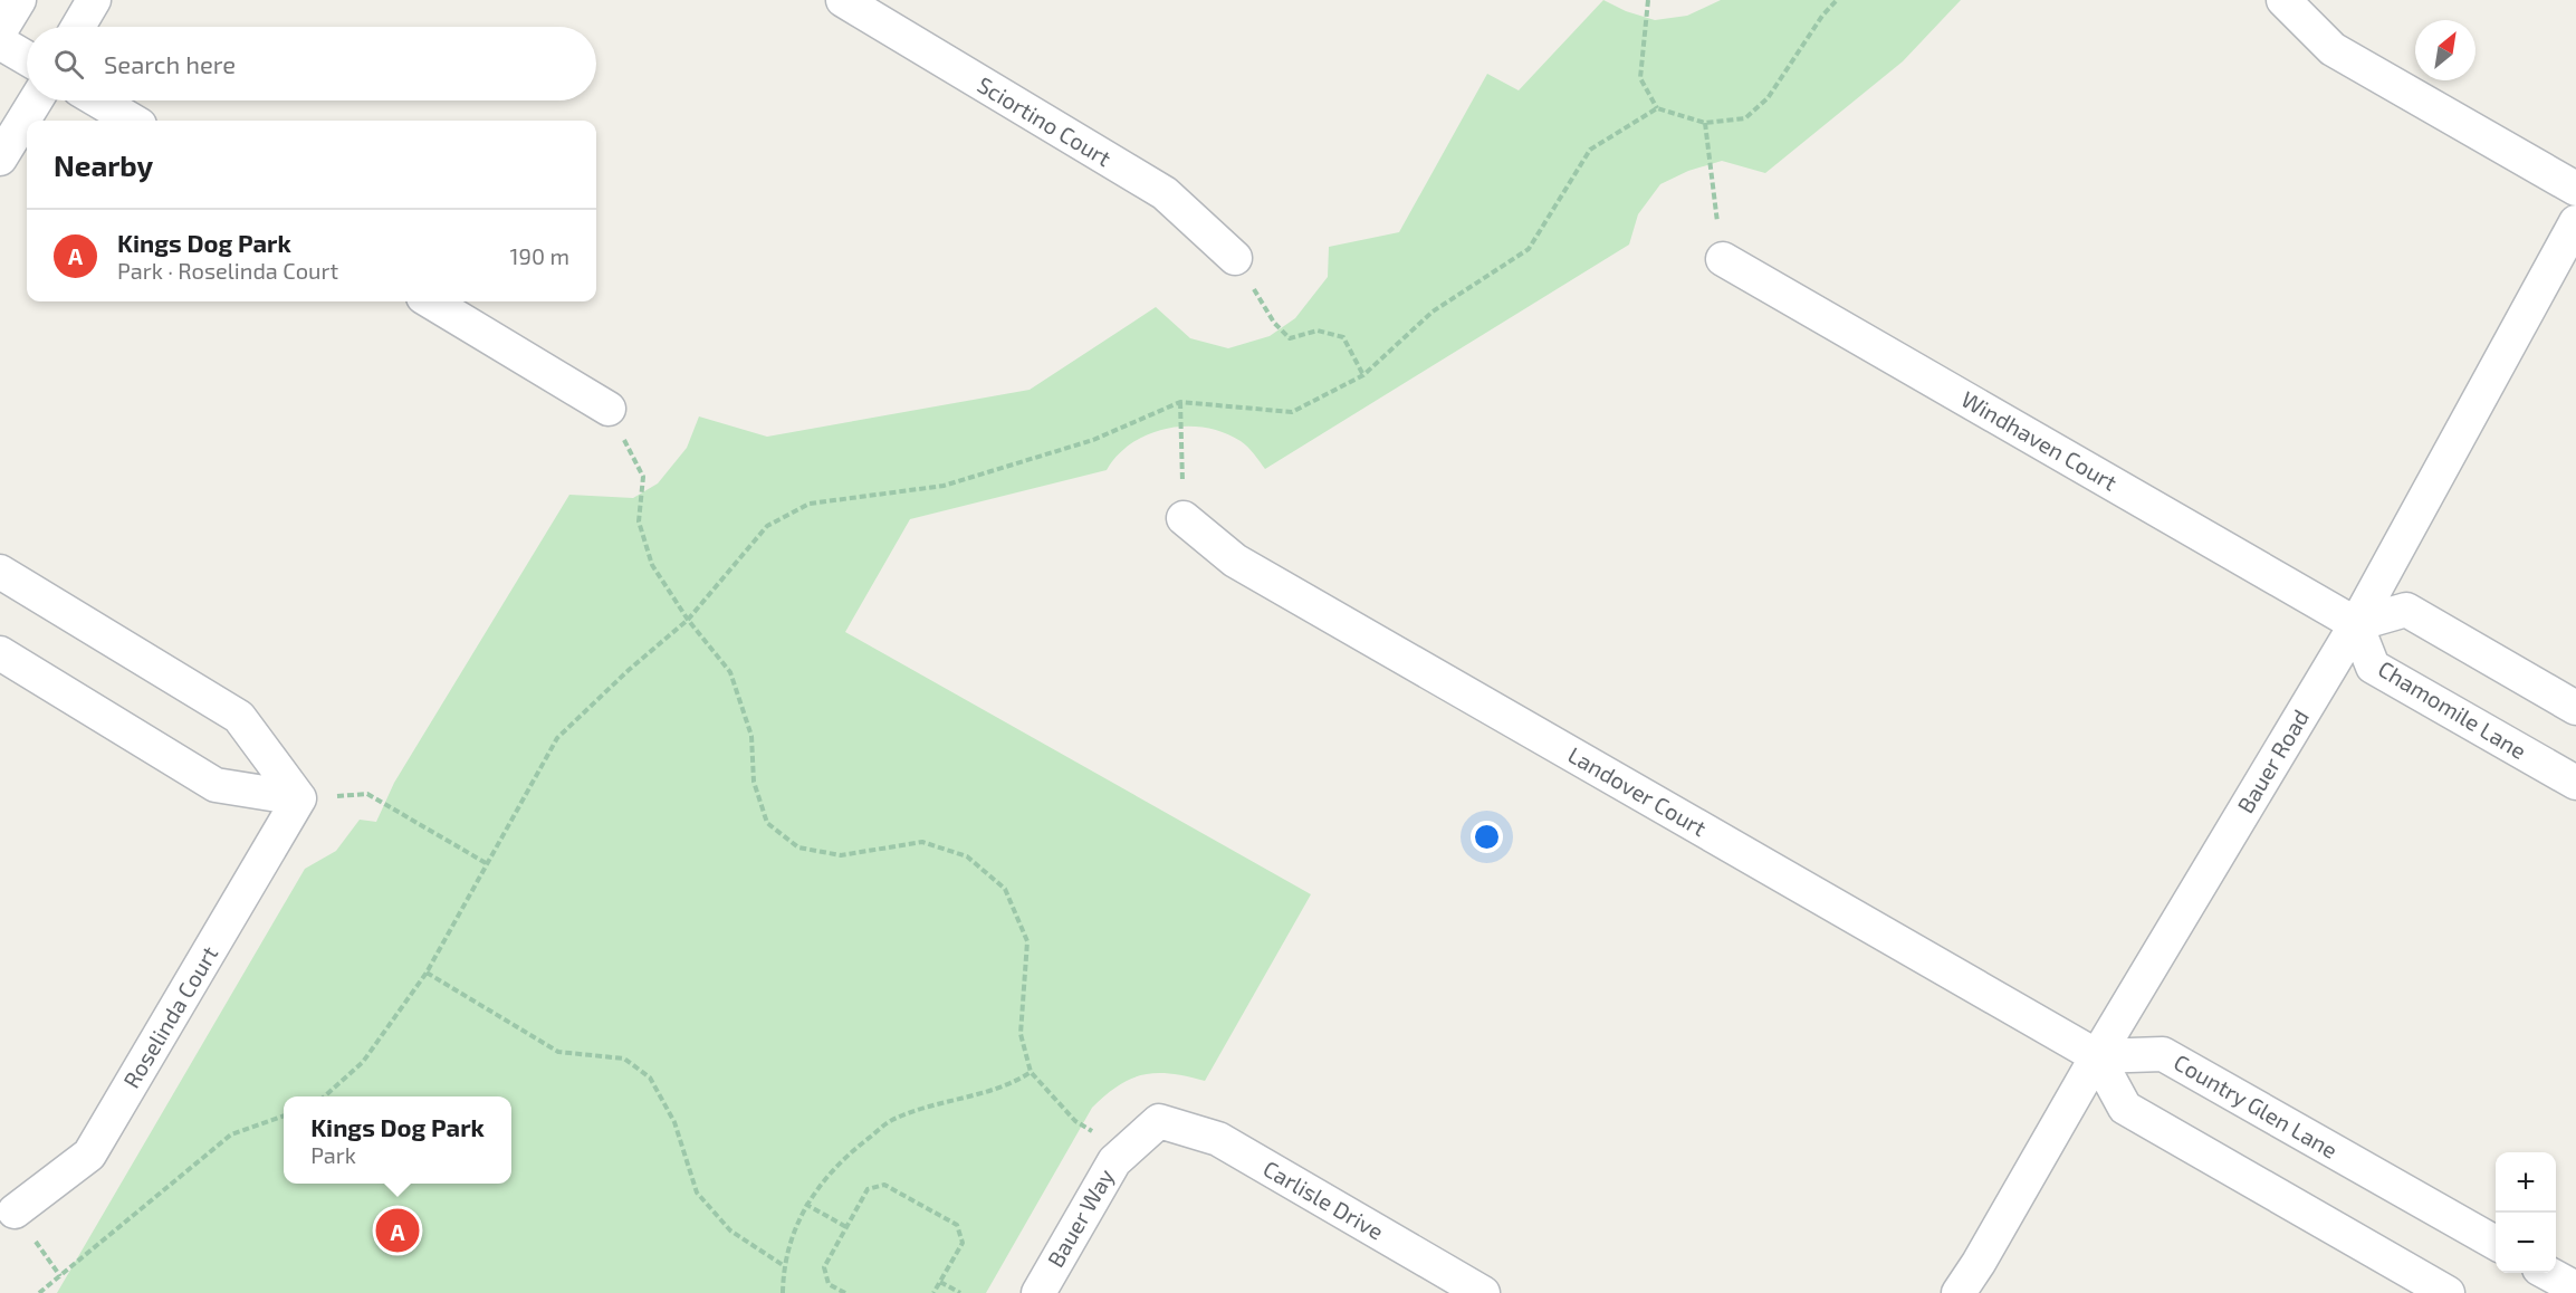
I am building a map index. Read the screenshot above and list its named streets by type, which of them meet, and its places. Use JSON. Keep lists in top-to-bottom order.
{
  "streets": {
    "street": [
      "Sciortino Court",
      "Windhaven Court",
      "Chamomile Lane",
      "Bauer Road",
      "Landover Court",
      "Roselinda Court",
      "Country Glen Lane",
      "Carlisle Drive",
      "Bauer Way"
    ]
  },
  "crossings": [
    ["Windhaven Court", "Chamomile Lane"],
    ["Windhaven Court", "Bauer Road"],
    ["Chamomile Lane", "Bauer Road"],
    ["Bauer Road", "Landover Court"],
    ["Bauer Road", "Country Glen Lane"],
    ["Landover Court", "Country Glen Lane"],
    ["Carlisle Drive", "Bauer Way"]
  ],
  "north": "top right",
  "page": {
    "search": "Search here",
    "heading": "Nearby",
    "list": [
      {
        "mark": "A",
        "name": "Kings Dog Park",
        "note": "Park · Roselinda Court",
        "value": "190 m"
      }
    ],
    "popup": ["Kings Dog Park", "Park"],
    "map_buttons": ["+", "−"],
    "pins": "A"
  }
}
